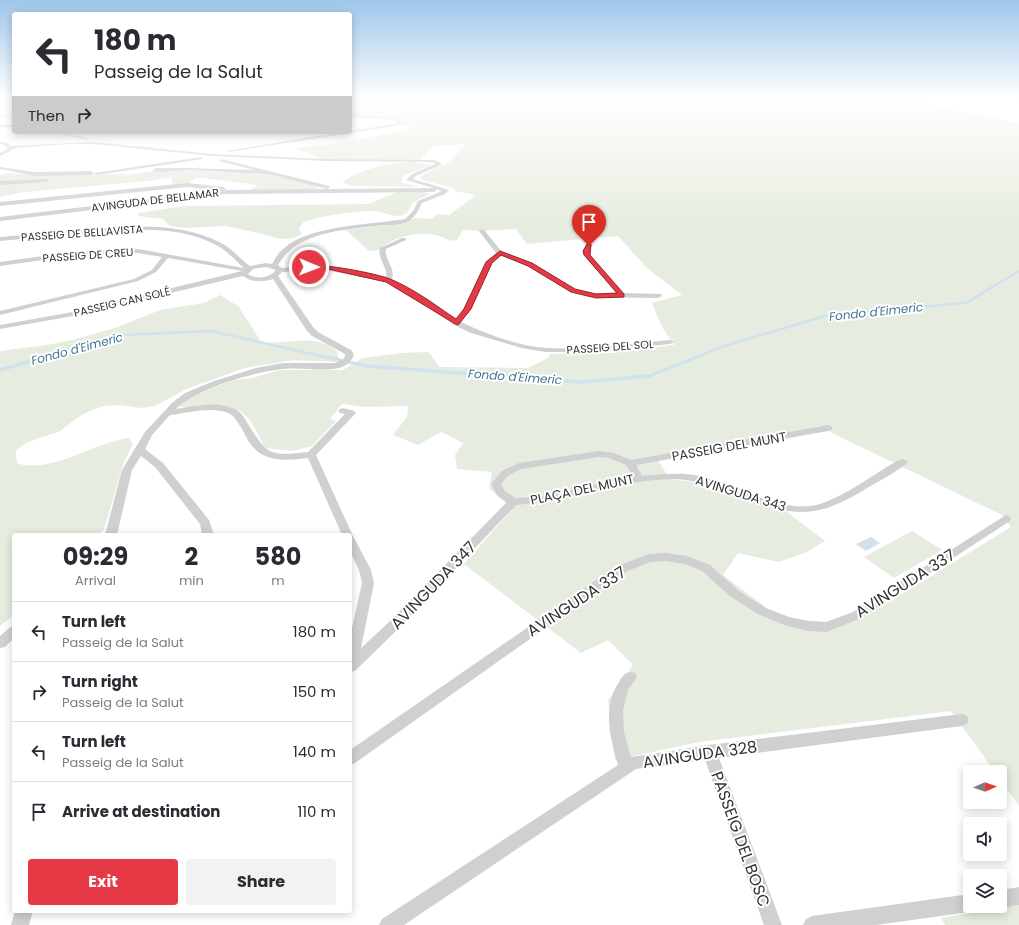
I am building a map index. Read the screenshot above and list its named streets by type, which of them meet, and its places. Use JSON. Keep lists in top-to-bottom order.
{
  "streets": {
    "street": [
      "AVINGUDA DE BELLAMAR",
      "PASSEIG DE BELLAVISTA",
      "PASSEIG DE CREU",
      "PASSEIG CAN SOLÉ",
      "PASSEIG DEL SOL",
      "PASSEIG DEL MUNT",
      "PLAÇA DEL MUNT",
      "AVINGUDA 343",
      "AVINGUDA 337",
      "AVINGUDA 347",
      "AVINGUDA 328",
      "PASSEIG DEL BOSC"
    ]
  },
  "crossings": [
    ["PASSEIG DE BELLAVISTA", "PASSEIG DE CREU"],
    ["PASSEIG DE BELLAVISTA", "PASSEIG CAN SOLÉ"],
    ["PASSEIG DE CREU", "PASSEIG CAN SOLÉ"],
    ["PASSEIG DEL MUNT", "PLAÇA DEL MUNT"],
    ["PLAÇA DEL MUNT", "AVINGUDA 343"],
    ["PLAÇA DEL MUNT", "AVINGUDA 347"],
    ["AVINGUDA 328", "PASSEIG DEL BOSC"]
  ],
  "water": ["Fondo d'Eimeric"],
  "north": "right",
  "page": {
    "turn": ["180 m", "Passeig de la Salut"],
    "then": "Then",
    "eta": [
      "09:29",
      "Arrival",
      "2",
      "min",
      "580",
      "m"
    ],
    "list": [
      {
        "name": "Turn left",
        "note": "Passeig de la Salut",
        "value": "180 m"
      },
      {
        "name": "Turn right",
        "note": "Passeig de la Salut",
        "value": "150 m"
      },
      {
        "name": "Turn left",
        "note": "Passeig de la Salut",
        "value": "140 m"
      },
      {
        "name": "Arrive at destination",
        "value": "110 m"
      }
    ],
    "buttons": ["Exit", "Share"]
  }
}
